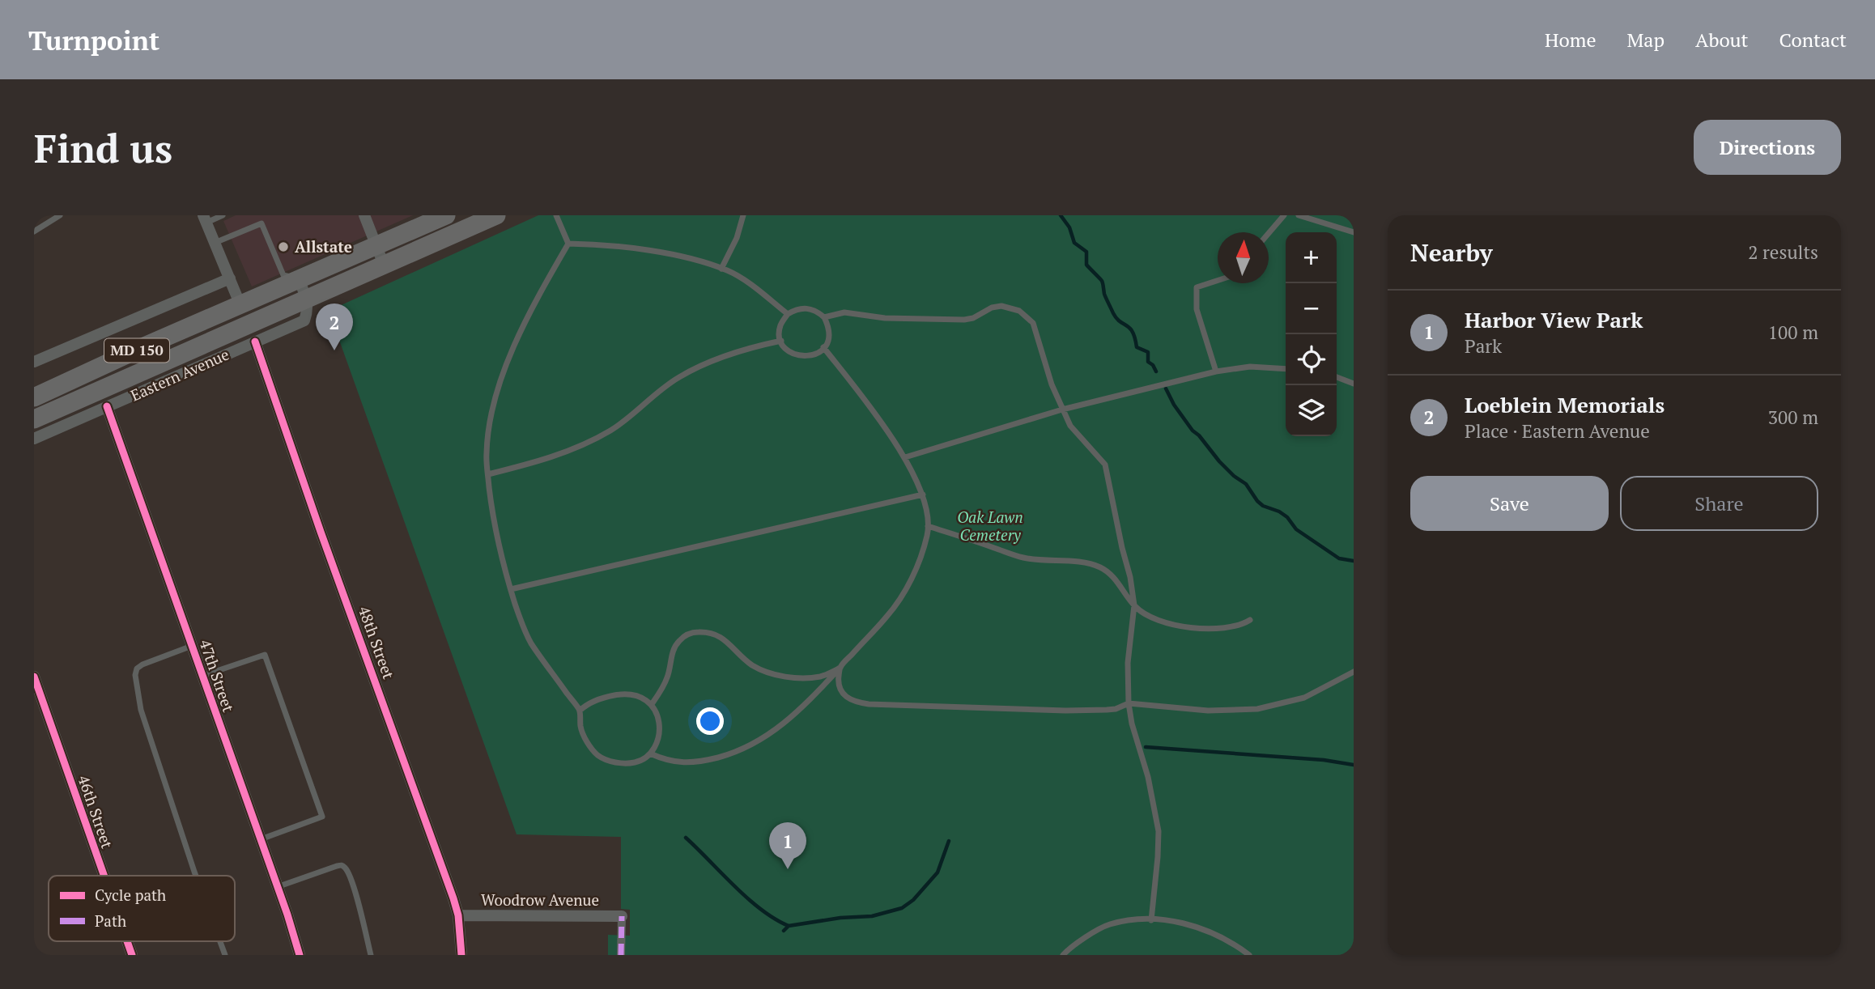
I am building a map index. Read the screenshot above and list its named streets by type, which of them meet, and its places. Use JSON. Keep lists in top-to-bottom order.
{
  "streets": {
    "main road": ["MD 150", "Eastern Avenue"],
    "street": [
      "48th Street",
      "47th Street",
      "46th Street",
      "Woodrow Avenue"
    ]
  },
  "crossings": [
    ["Eastern Avenue", "48th Street"],
    ["Eastern Avenue", "47th Street"],
    ["48th Street", "Woodrow Avenue"]
  ],
  "parks": ["Oak Lawn Cemetery"],
  "places": ["Allstate"],
  "legend": ["Cycle path", "Path"],
  "north": "top",
  "page": {
    "header": "Turnpoint",
    "nav": [
      "Home",
      "Map",
      "About",
      "Contact"
    ],
    "buttons": [
      "Directions",
      ["Save", "Share"]
    ],
    "title": "Find us",
    "heading": ["Nearby", "2 results"],
    "map_buttons": ["+", "−"],
    "list": [
      {
        "mark": "1",
        "name": "Harbor View Park",
        "note": "Park",
        "value": "100 m"
      },
      {
        "mark": "2",
        "name": "Loeblein Memorials",
        "note": "Place · Eastern Avenue",
        "value": "300 m"
      }
    ],
    "pins": ["2", "1"]
  }
}
